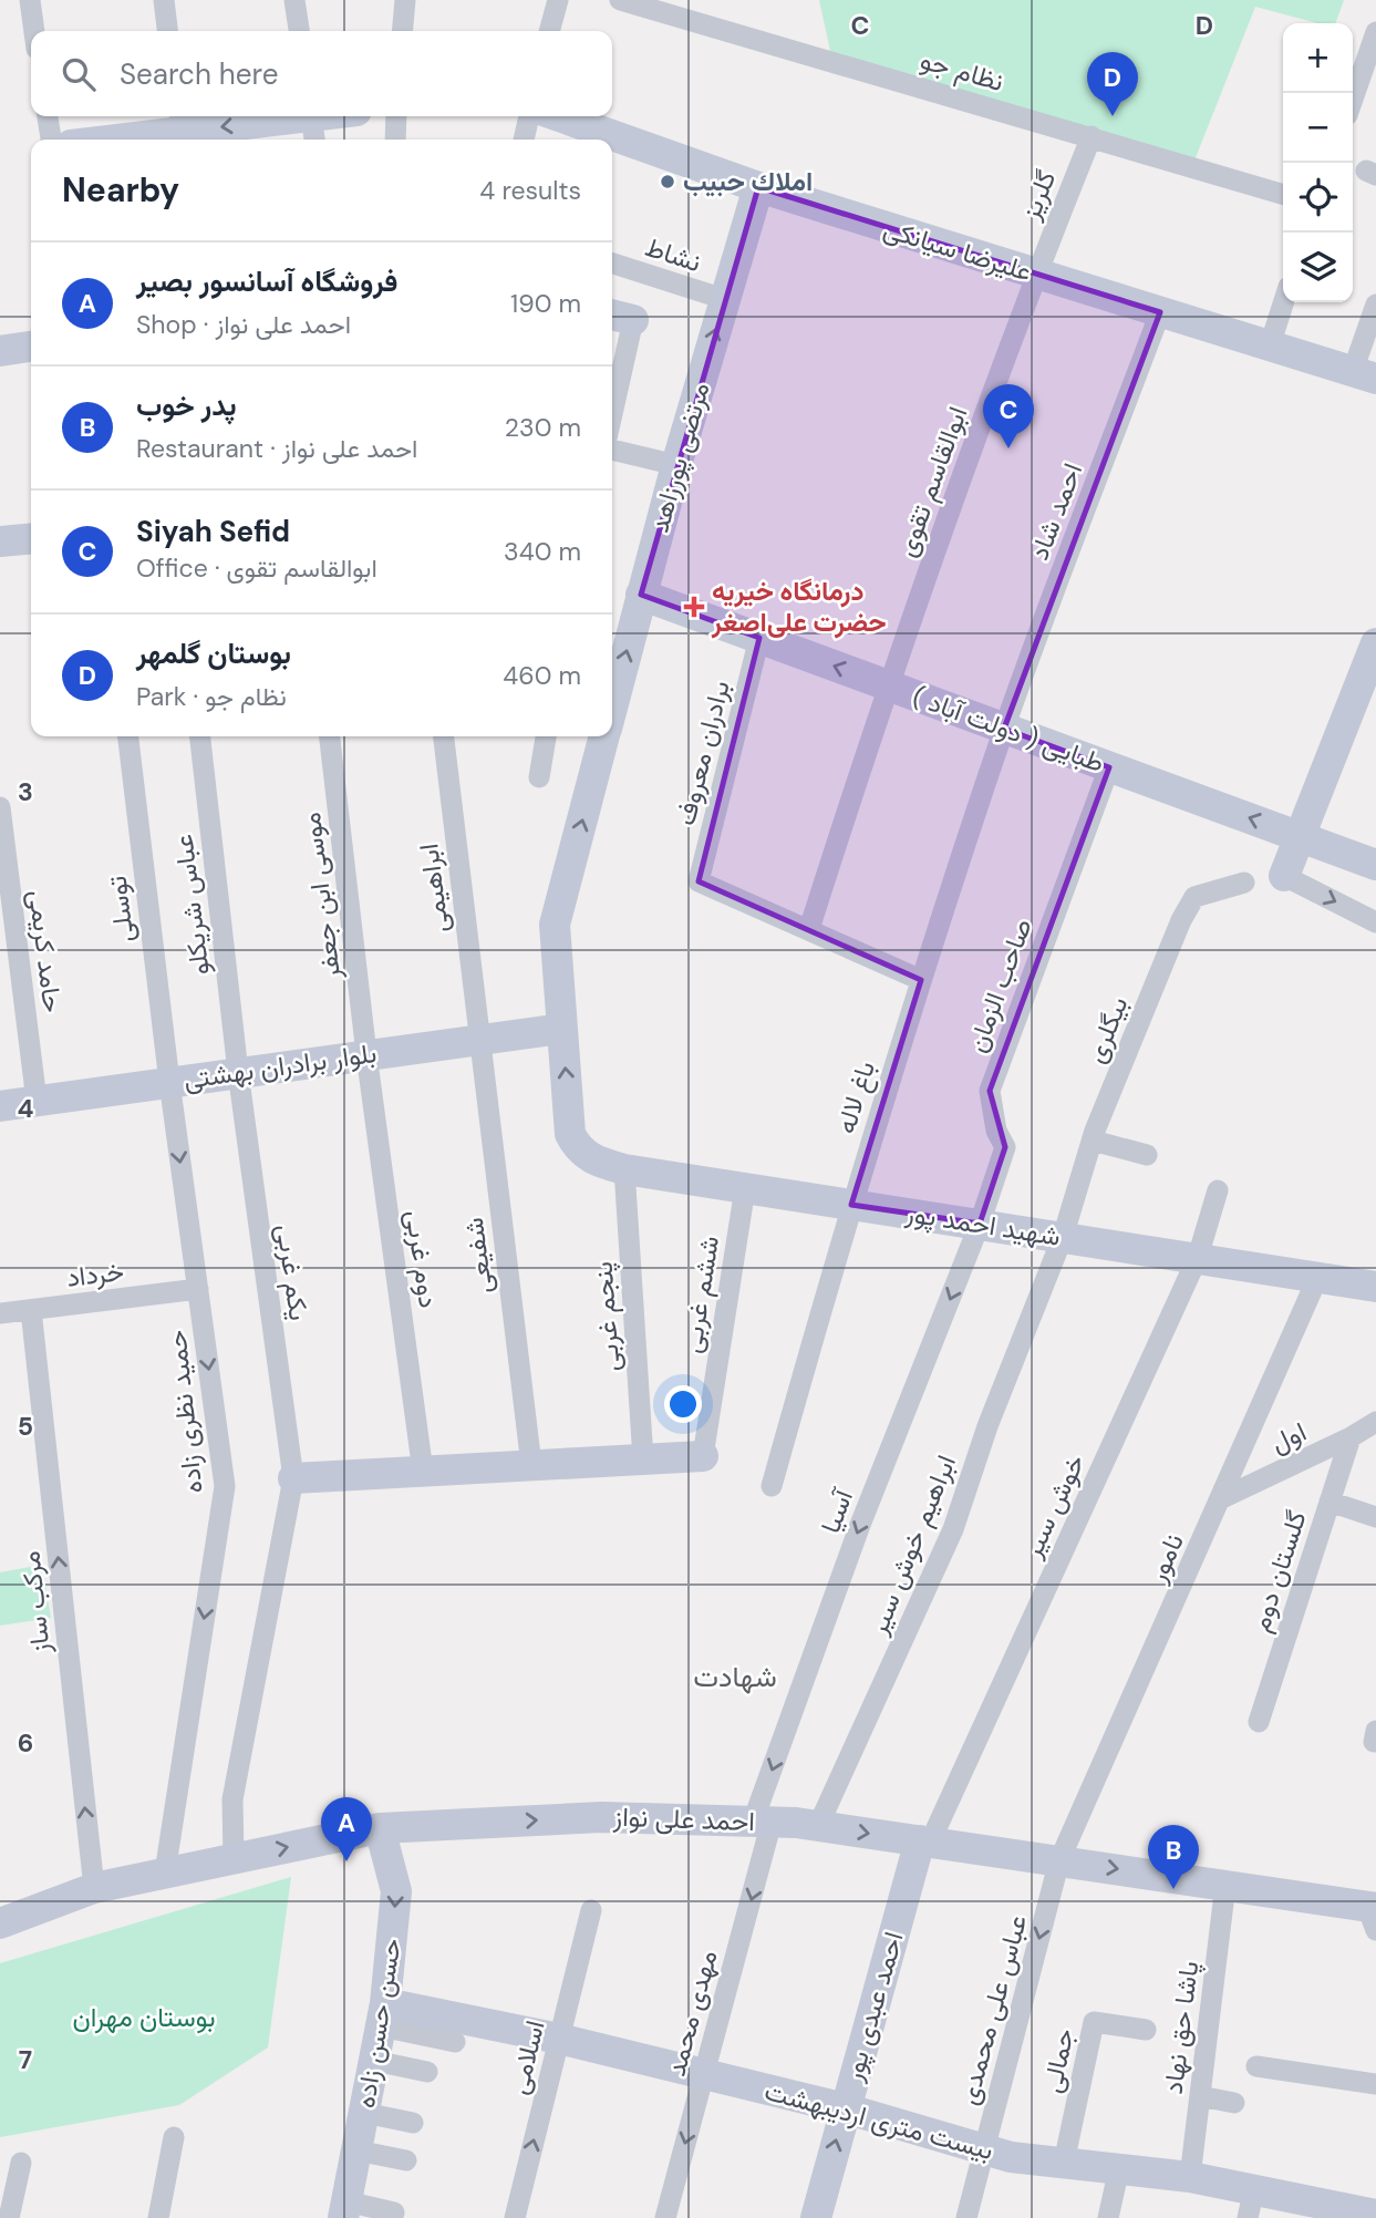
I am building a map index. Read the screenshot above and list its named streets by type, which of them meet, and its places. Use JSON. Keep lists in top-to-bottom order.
{
  "streets": {
    "street": [
      "نظام جو",
      "گلریز",
      "علیرضا سیانکی",
      "نشاط",
      "مرتضی پورزاهد",
      "ابوالقاسم تقوی",
      "احمد شاد",
      "طبایی ( دولت آباد )",
      "برادران معروف",
      "ابراهیمی",
      "موسی ابن جعفر",
      "عباس شریکلو",
      "توسلی",
      "حامد کریمی",
      "صاحب الزمان",
      "بیگلری",
      "بلوار برادران بهشتی",
      "باغ لاله",
      "شهید احمد پور",
      "شفیعی",
      "دوم غربی",
      "یکم غربی",
      "خرداد",
      "ششم غربی",
      "پنجم غربی",
      "حمید نظری زاده",
      "اول",
      "خوش سیر",
      "آسیا",
      "ابراهیم خوش سیر",
      "نامور",
      "گلستان دوم",
      "مرکب ساز",
      "احمد علی نواز",
      "احمد عبدی پور",
      "عباس علی محمدی",
      "مهدی محمد",
      "حسن حسن زاده",
      "پاشا حق نهاد",
      "اسلامی",
      "جمالی",
      "بیست متری اردیبهشت"
    ]
  },
  "crossings": [
    ["نظام جو", "گلریز"],
    ["گلریز", "علیرضا سیانکی"],
    ["گلریز", "ابوالقاسم تقوی"],
    ["علیرضا سیانکی", "مرتضی پورزاهد"],
    ["علیرضا سیانکی", "ابوالقاسم تقوی"],
    ["علیرضا سیانکی", "احمد شاد"],
    ["نشاط", "مرتضی پورزاهد"],
    ["مرتضی پورزاهد", "طبایی ( دولت آباد )"],
    ["مرتضی پورزاهد", "بلوار برادران بهشتی"],
    ["مرتضی پورزاهد", "شهید احمد پور"],
    ["ابوالقاسم تقوی", "طبایی ( دولت آباد )"],
    ["ابوالقاسم تقوی", "برادران معروف"],
    ["احمد شاد", "طبایی ( دولت آباد )"],
    ["احمد شاد", "باغ لاله"],
    ["طبایی ( دولت آباد )", "برادران معروف"],
    ["طبایی ( دولت آباد )", "صاحب الزمان"],
    ["طبایی ( دولت آباد )", "باغ لاله"],
    ["ابراهیمی", "بلوار برادران بهشتی"],
    ["ابراهیمی", "شفیعی"],
    ["موسی ابن جعفر", "بلوار برادران بهشتی"],
    ["موسی ابن جعفر", "دوم غربی"],
    ["عباس شریکلو", "بلوار برادران بهشتی"],
    ["عباس شریکلو", "یکم غربی"],
    ["توسلی", "بلوار برادران بهشتی"],
    ["توسلی", "حمید نظری زاده"],
    ["حامد کریمی", "بلوار برادران بهشتی"],
    ["صاحب الزمان", "شهید احمد پور"],
    ["صاحب الزمان", "آسیا"],
    ["بیگلری", "شهید احمد پور"],
    ["بیگلری", "ابراهیم خوش سیر"],
    ["بلوار برادران بهشتی", "شفیعی"],
    ["بلوار برادران بهشتی", "دوم غربی"],
    ["بلوار برادران بهشتی", "یکم غربی"],
    ["بلوار برادران بهشتی", "حمید نظری زاده"],
    ["باغ لاله", "شهید احمد پور"],
    ["شهید احمد پور", "ششم غربی"],
    ["شهید احمد پور", "پنجم غربی"],
    ["شهید احمد پور", "خوش سیر"],
    ["شهید احمد پور", "آسیا"],
    ["شهید احمد پور", "ابراهیم خوش سیر"],
    ["شهید احمد پور", "نامور"],
    ["یکم غربی", "احمد علی نواز"],
    ["خرداد", "حمید نظری زاده"],
    ["خرداد", "مرکب ساز"],
    ["حمید نظری زاده", "احمد علی نواز"],
    ["اول", "نامور"],
    ["اول", "گلستان دوم"],
    ["خوش سیر", "احمد علی نواز"],
    ["خوش سیر", "احمد عبدی پور"],
    ["آسیا", "احمد علی نواز"],
    ["آسیا", "مهدی محمد"],
    ["ابراهیم خوش سیر", "احمد علی نواز"],
    ["نامور", "احمد علی نواز"],
    ["نامور", "عباس علی محمدی"],
    ["مرکب ساز", "احمد علی نواز"],
    ["احمد علی نواز", "احمد عبدی پور"],
    ["احمد علی نواز", "عباس علی محمدی"],
    ["احمد علی نواز", "مهدی محمد"],
    ["احمد علی نواز", "حسن حسن زاده"],
    ["احمد علی نواز", "پاشا حق نهاد"],
    ["احمد عبدی پور", "بیست متری اردیبهشت"],
    ["عباس علی محمدی", "بیست متری اردیبهشت"],
    ["مهدی محمد", "بیست متری اردیبهشت"],
    ["حسن حسن زاده", "بیست متری اردیبهشت"],
    ["پاشا حق نهاد", "بیست متری اردیبهشت"],
    ["اسلامی", "بیست متری اردیبهشت"],
    ["جمالی", "بیست متری اردیبهشت"]
  ],
  "one_way": [
    "مرتضی پورزاهد",
    "طبایی ( دولت آباد )",
    "حمید نظری زاده",
    "آسیا",
    "مرکب ساز",
    "احمد علی نواز",
    "عباس علی محمدی",
    "مهدی محمد",
    "حسن حسن زاده",
    "اسلامی"
  ],
  "districts": ["شهادت"],
  "parks": ["بوستان مهران"],
  "places": {
    "other": ["املاك حبيب"],
    "health": ["درمانگاه خیریه حضرت علی‌اصغر"]
  },
  "page": {
    "map_buttons": ["+", "−"],
    "search": "Search here",
    "pins": [
      "D",
      "C",
      "A",
      "B"
    ],
    "heading": ["Nearby", "4 results"],
    "list": [
      {
        "mark": "A",
        "name": "فروشگاه آسانسور بصیر",
        "note": "Shop · احمد علی نواز",
        "value": "190 m"
      },
      {
        "mark": "B",
        "name": "پدر خوب",
        "note": "Restaurant · احمد علی نواز",
        "value": "230 m"
      },
      {
        "mark": "C",
        "name": "Siyah Sefid",
        "note": "Office · ابوالقاسم تقوی",
        "value": "340 m"
      },
      {
        "mark": "D",
        "name": "بوستان گلمهر",
        "note": "Park · نظام جو",
        "value": "460 m"
      }
    ]
  },
  "grid": {
    "columns": ["C", "D"],
    "rows": [
      "3",
      "4",
      "5",
      "6",
      "7"
    ]
  }
}
